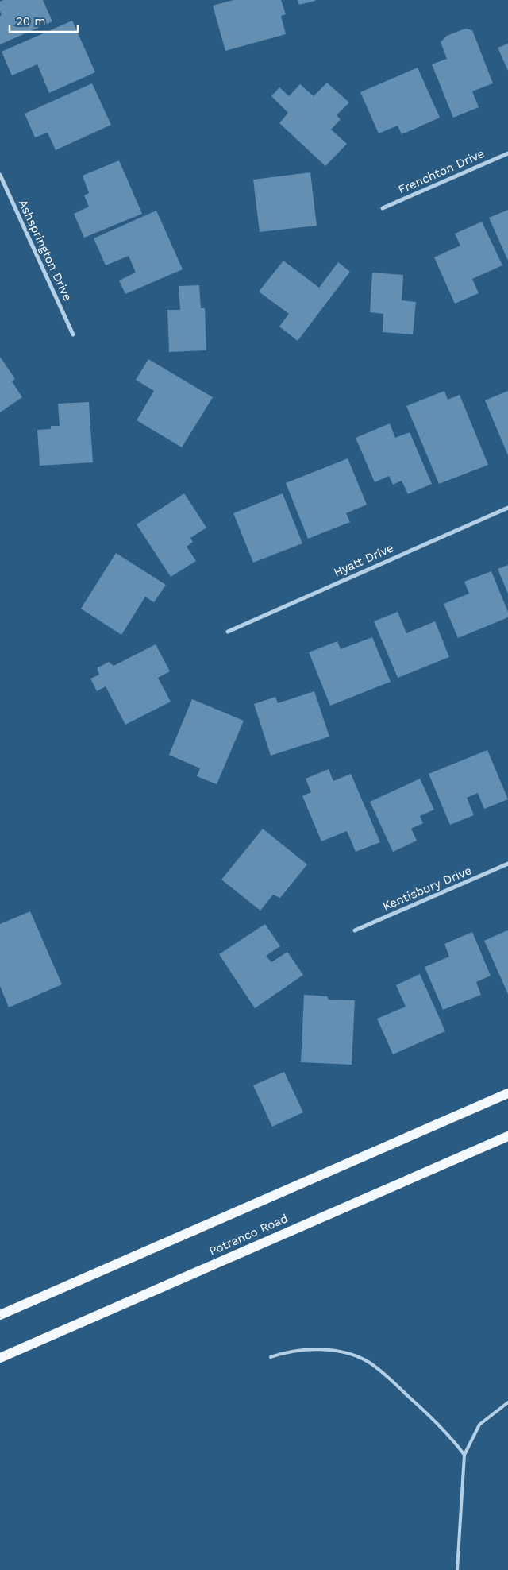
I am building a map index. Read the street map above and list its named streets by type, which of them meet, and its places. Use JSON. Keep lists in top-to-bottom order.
{
  "streets": {
    "main road": ["Potranco Road"],
    "street": [
      "Frenchton Drive",
      "Ashsprington Drive",
      "Hyatt Drive",
      "Kentisbury Drive"
    ]
  },
  "scale_bar": "20 m"
}
